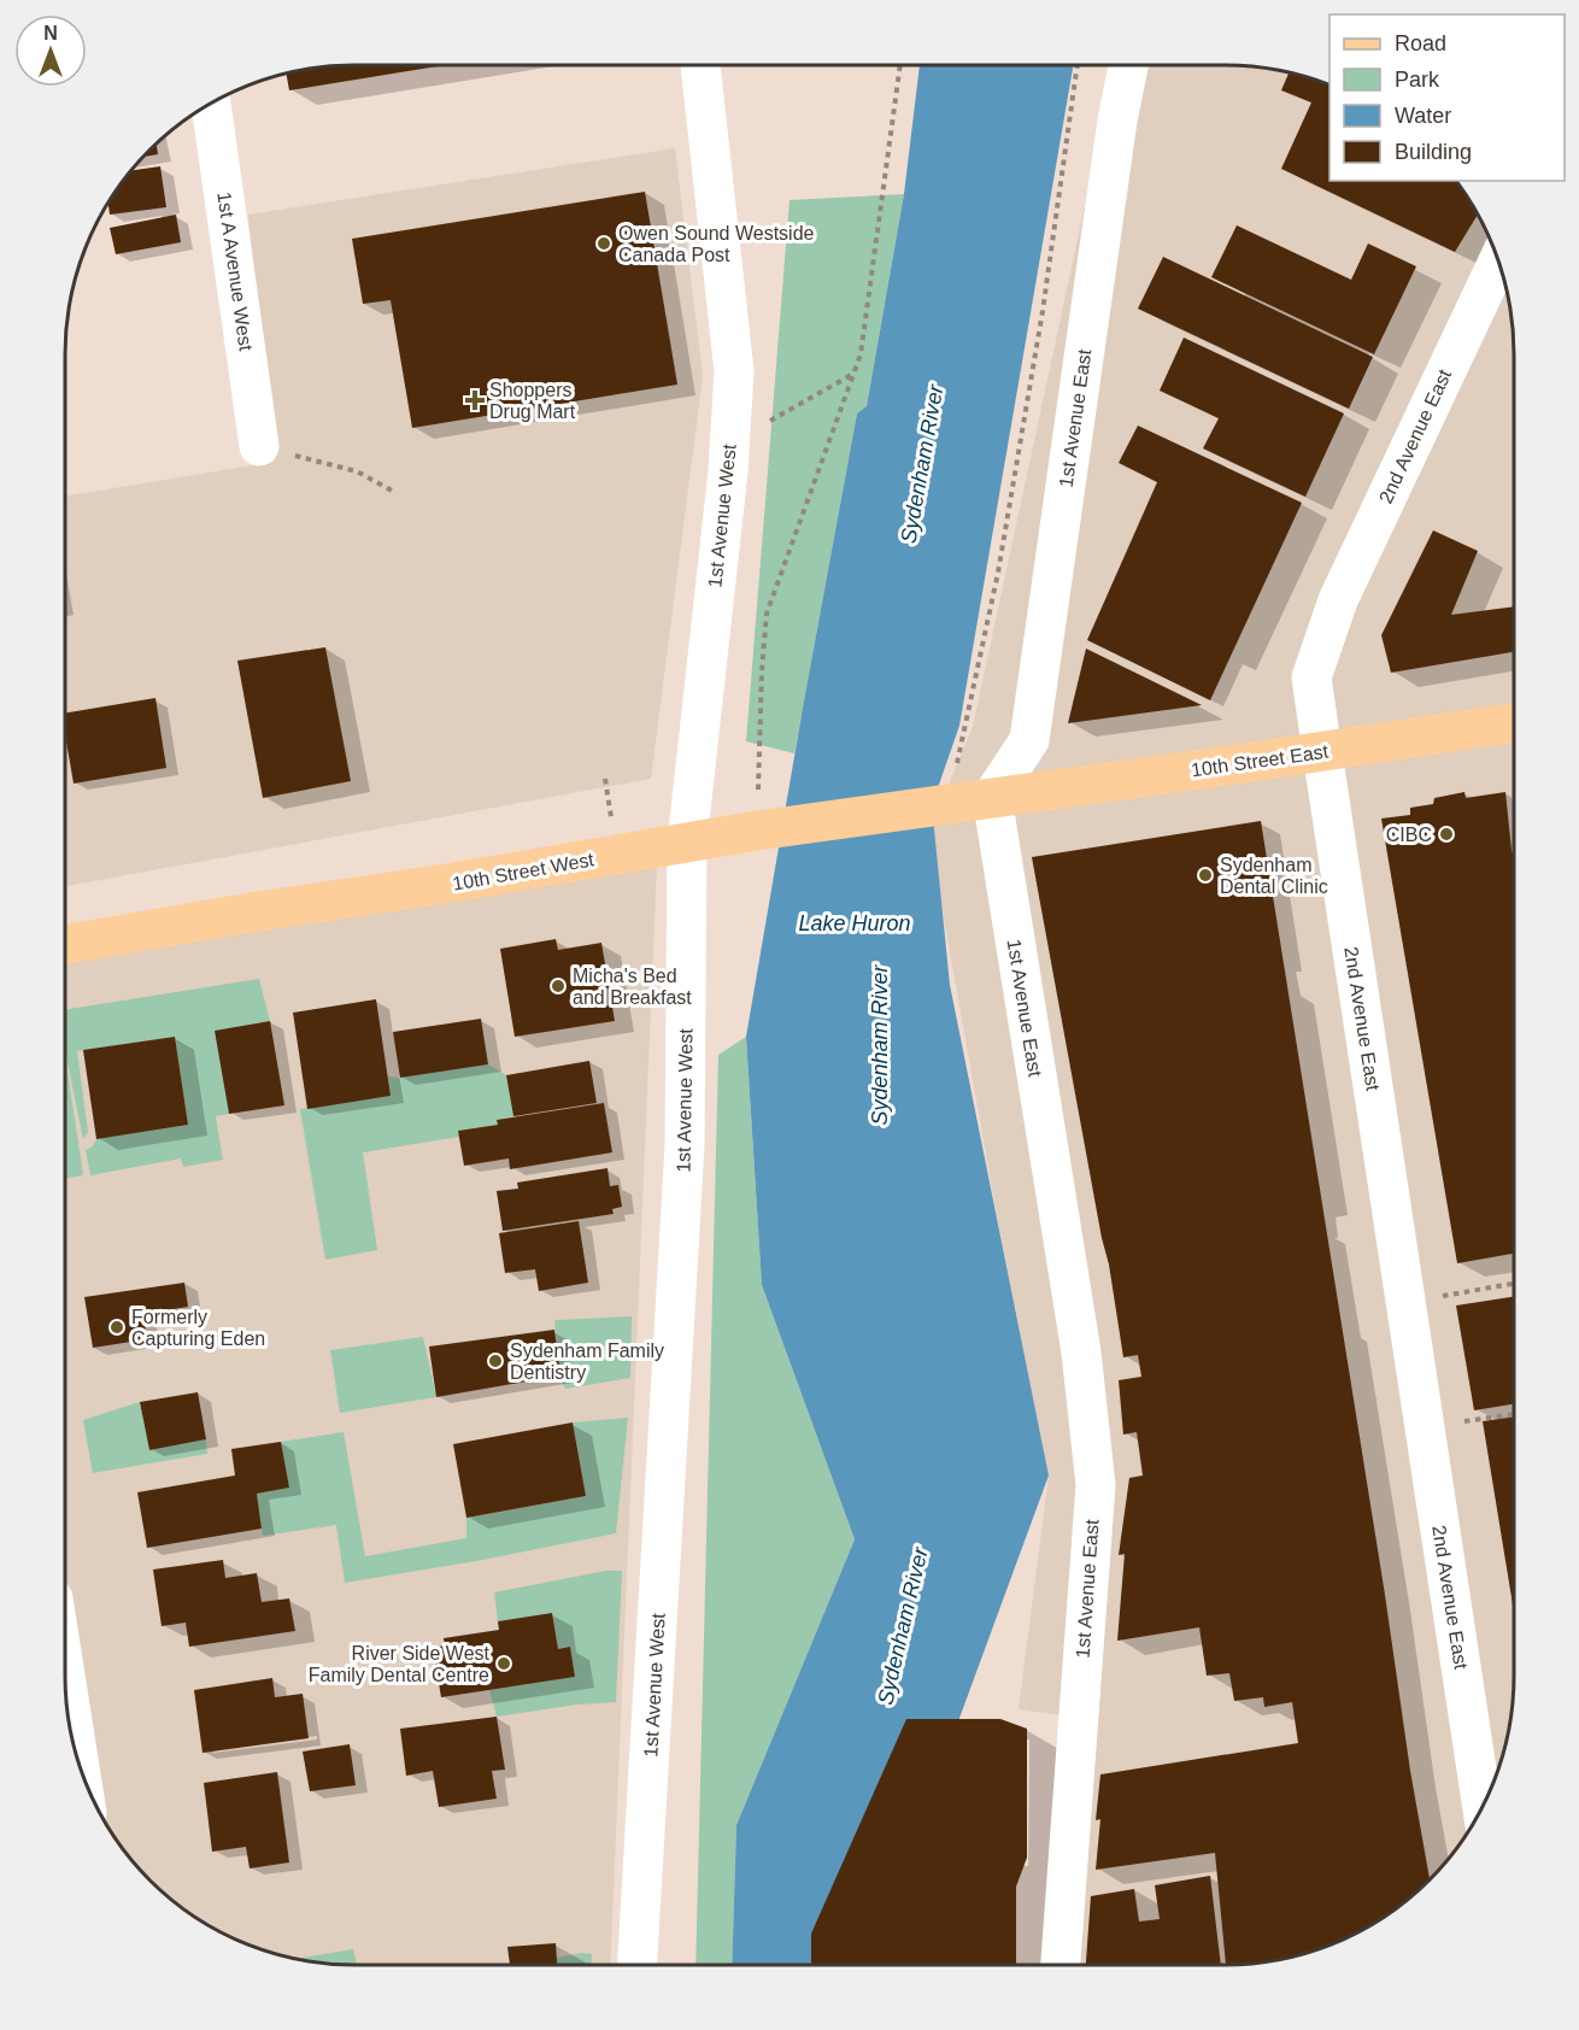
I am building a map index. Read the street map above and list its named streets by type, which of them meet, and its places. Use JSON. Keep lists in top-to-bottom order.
{
  "streets": {
    "main road": ["10th Street East", "10th Street West"],
    "street": [
      "1st A Avenue West",
      "1st Avenue East",
      "2nd Avenue East",
      "1st Avenue West"
    ]
  },
  "crossings": [
    ["1st Avenue East", "10th Street East"],
    ["1st Avenue East", "10th Street West"],
    ["2nd Avenue East", "10th Street East"],
    ["1st Avenue West", "10th Street West"],
    ["10th Street East", "10th Street West"]
  ],
  "water": ["Sydenham River", "Lake Huron"],
  "places": {
    "other": [
      "Owen Sound Westside Canada Post",
      "CIBC",
      "Sydenham Dental Clinic",
      "Micha's Bed and Breakfast",
      "Formerly Capturing Eden",
      "Sydenham Family Dentistry",
      "River Side West Family Dental Centre"
    ],
    "health": ["Shoppers Drug Mart"]
  },
  "legend": [
    "Road",
    "Park",
    "Water",
    "Building"
  ],
  "north": "top"
}
